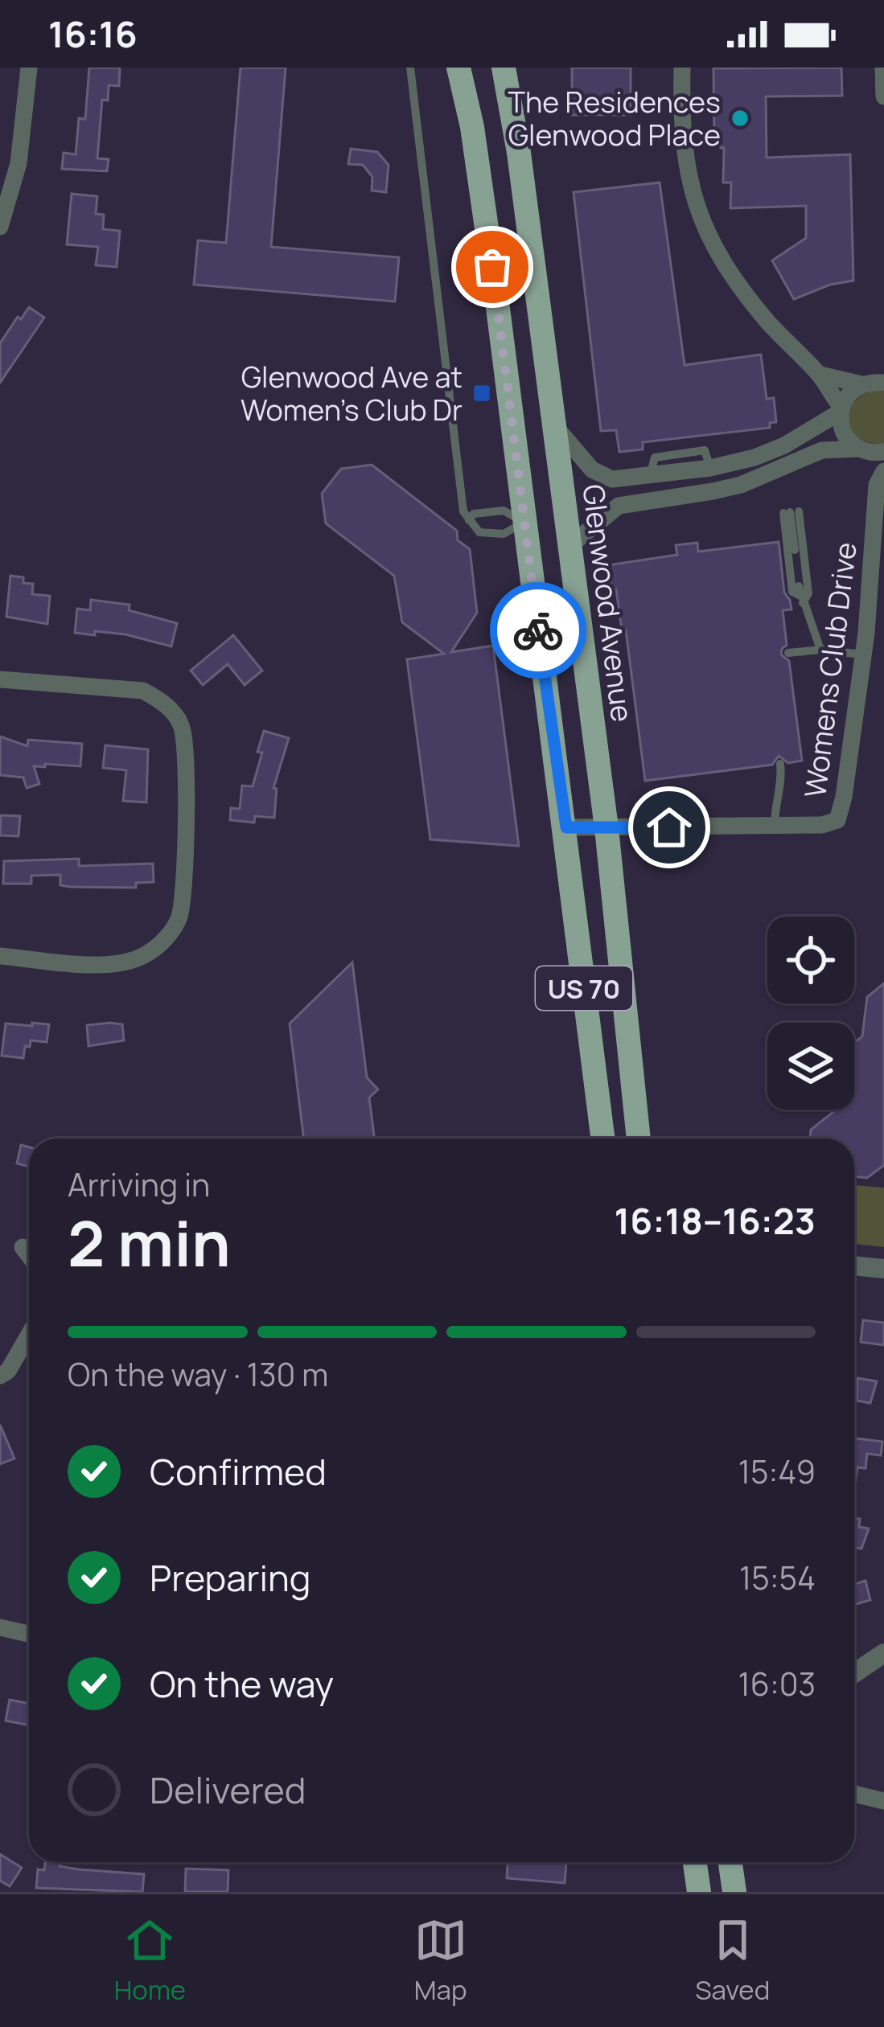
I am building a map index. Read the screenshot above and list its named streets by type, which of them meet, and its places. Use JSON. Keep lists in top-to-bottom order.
{
  "streets": {
    "main road": ["Glenwood Avenue", "US 70"],
    "street": ["Womens Club Drive"]
  },
  "crossings": [
    ["Glenwood Avenue", "Womens Club Drive"],
    ["Womens Club Drive", "US 70"]
  ],
  "places": {
    "other": ["The Residences Glenwood Place"],
    "transit": ["Glenwood Ave at Women's Club Dr"]
  },
  "page": {
    "status": "16:16",
    "heading": ["2 min", "Arriving in", "16:18–16:23"],
    "bar": "On the way · 130 m",
    "list": [
      ["Confirmed", "15:49"],
      ["Preparing", "15:54"],
      ["On the way", "16:03"],
      "Delivered"
    ],
    "tabs": ["Home", "Map", "Saved"]
  }
}
